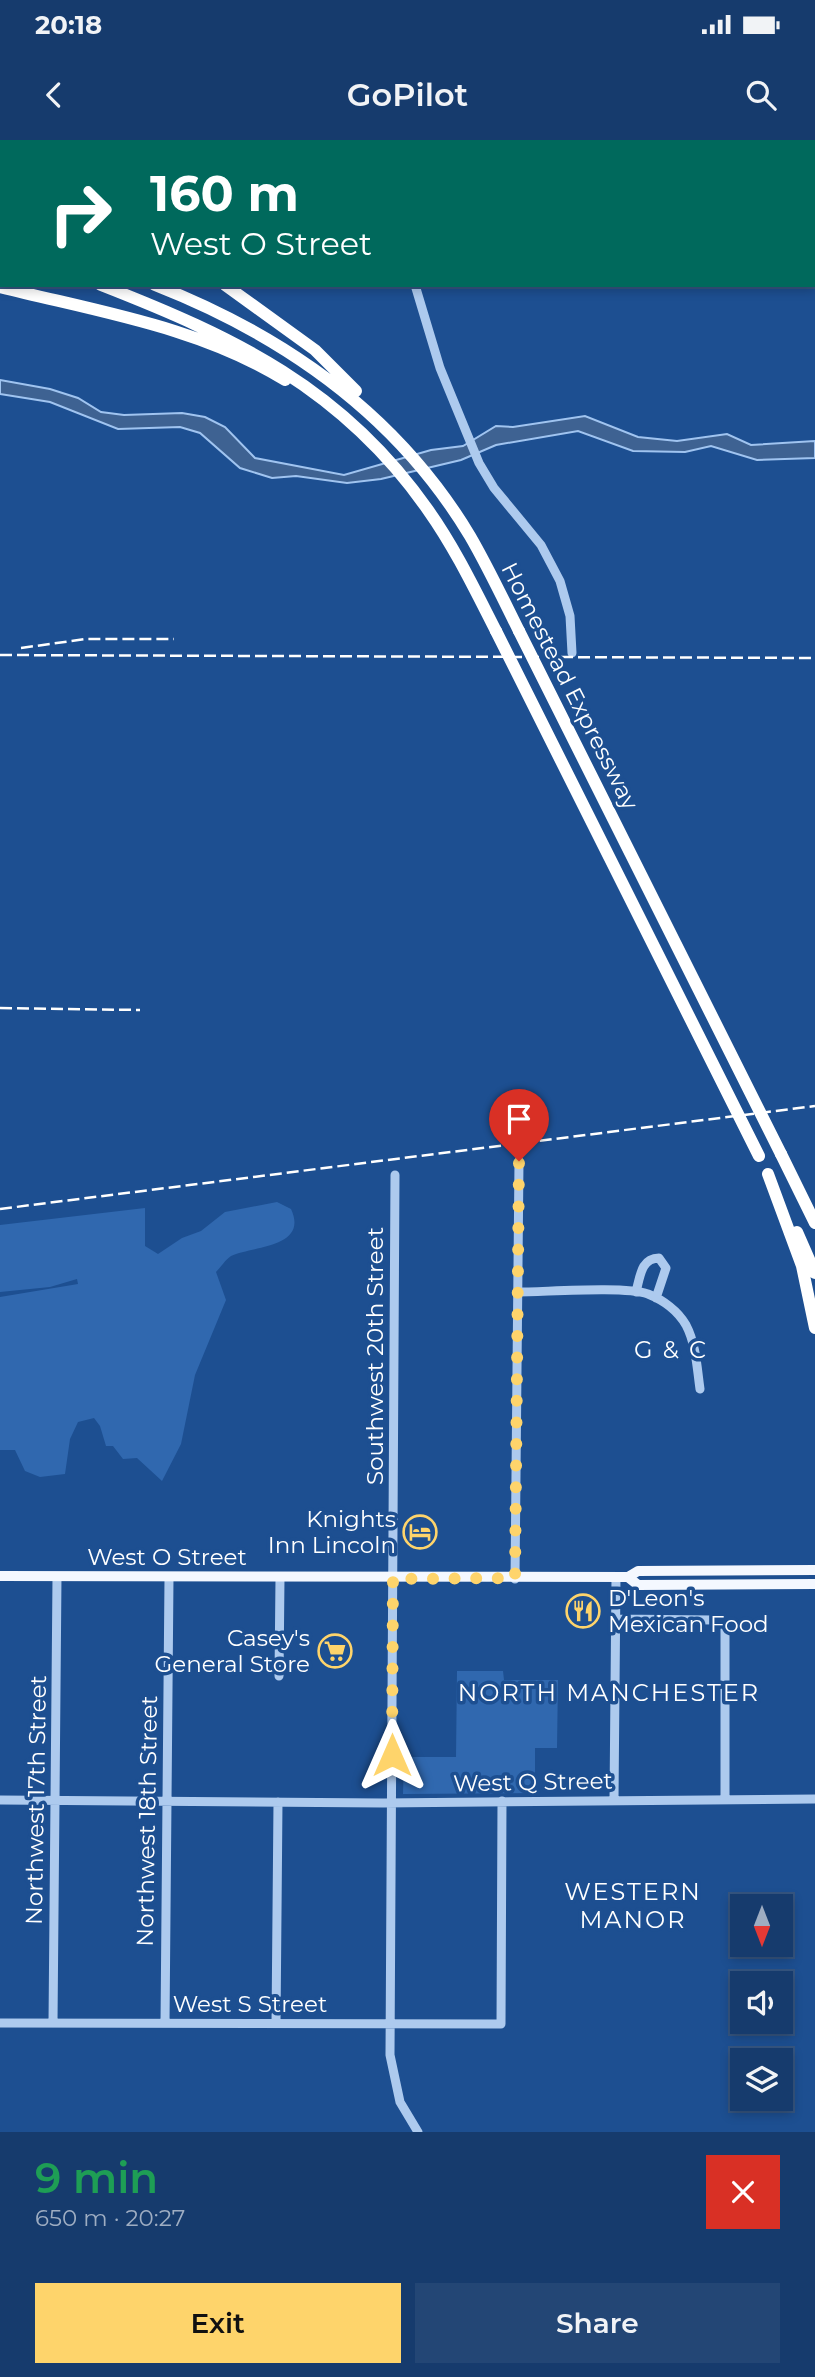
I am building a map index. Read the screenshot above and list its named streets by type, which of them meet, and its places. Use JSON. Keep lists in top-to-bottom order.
{
  "streets": {
    "highway": ["Homestead Expressway"],
    "main road": ["West O Street"],
    "street": [
      "Southwest 20th Street",
      "West Q Street",
      "Northwest 17th Street",
      "Northwest 18th Street",
      "West S Street"
    ]
  },
  "crossings": [
    ["Southwest 20th Street", "West O Street"],
    ["Southwest 20th Street", "West Q Street"],
    ["Southwest 20th Street", "West S Street"],
    ["West O Street", "Northwest 17th Street"],
    ["West O Street", "Northwest 18th Street"],
    ["West Q Street", "Northwest 17th Street"],
    ["West Q Street", "Northwest 18th Street"],
    ["West Q Street", "West S Street"],
    ["Northwest 17th Street", "West S Street"],
    ["Northwest 18th Street", "West S Street"]
  ],
  "districts": ["G & C", "NORTH MANCHESTER", "WESTERN MANOR"],
  "places": {
    "hotel": ["Knights Inn Lincoln"],
    "restaurant": ["D'Leon's Mexican Food"],
    "supermarket": ["Casey's General Store"]
  },
  "north": "bottom",
  "page": {
    "status": "20:18",
    "header": "GoPilot",
    "turn": ["160 m", "West O Street"],
    "heading": ["9 min", "650 m · 20:27"],
    "buttons": ["Exit", "Share"]
  }
}
